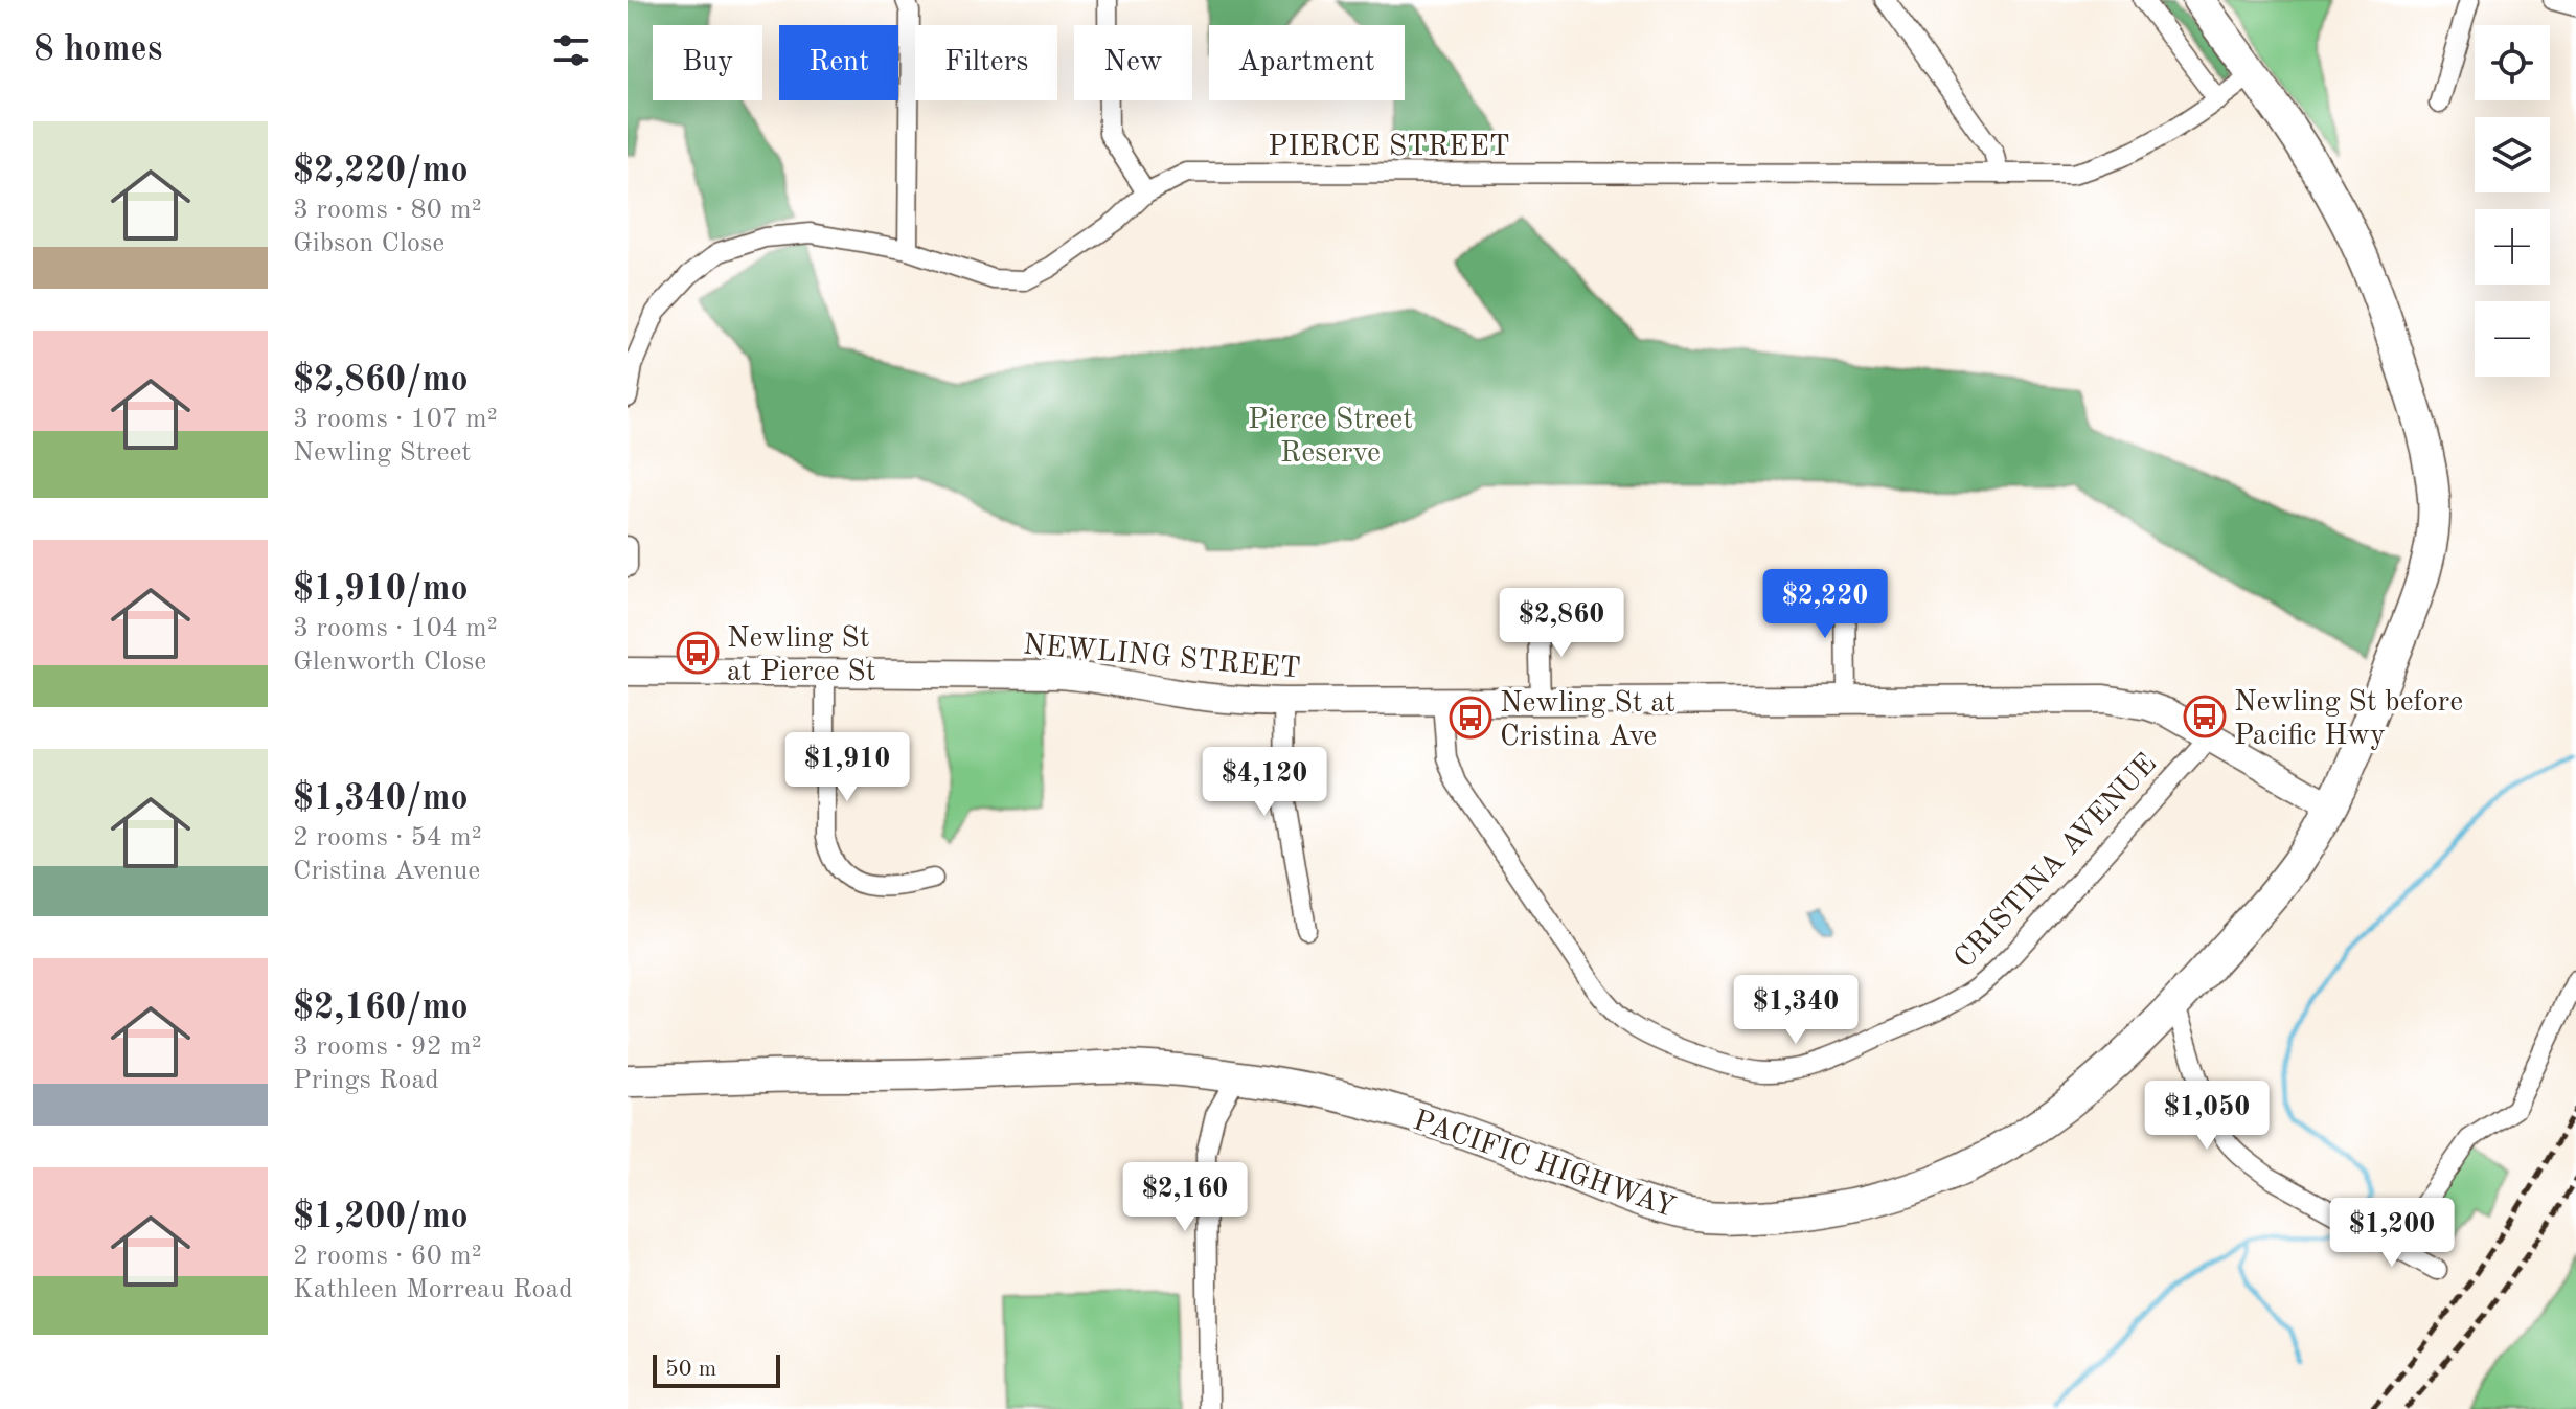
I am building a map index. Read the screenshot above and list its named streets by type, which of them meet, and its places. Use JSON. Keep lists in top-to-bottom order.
{
  "streets": {
    "main road": ["PACIFIC HIGHWAY"],
    "street": ["PIERCE STREET", "NEWLING STREET", "CRISTINA AVENUE"]
  },
  "crossings": [
    ["PIERCE STREET", "PACIFIC HIGHWAY"],
    ["NEWLING STREET", "CRISTINA AVENUE"],
    ["NEWLING STREET", "PACIFIC HIGHWAY"]
  ],
  "parks": ["Pierce Street Reserve"],
  "places": {
    "bus stop": ["Newling St at Pierce St", "Newling St before Pacific Hwy", "Newling St at Cristina Ave"]
  },
  "scale_bar": "50 m",
  "page": {
    "heading": "8 homes",
    "map_buttons": ["+", "−"],
    "chip": [
      "Buy",
      "Rent",
      "Filters",
      "New",
      "Apartment"
    ],
    "list": [
      {
        "name": "$2,220/mo",
        "note": "3 rooms · 80 m² · Gibson Close"
      },
      {
        "name": "$2,860/mo",
        "note": "3 rooms · 107 m² · Newling Street"
      },
      {
        "name": "$1,910/mo",
        "note": "3 rooms · 104 m² · Glenworth Close"
      },
      {
        "name": "$1,340/mo",
        "note": "2 rooms · 54 m² · Cristina Avenue"
      },
      {
        "name": "$2,160/mo",
        "note": "3 rooms · 92 m² · Prings Road"
      },
      {
        "name": "$1,200/mo",
        "note": "2 rooms · 60 m² · Kathleen Morreau Road"
      }
    ],
    "price": [
      "$2,220",
      "$2,860",
      "$1,910",
      "$4,120",
      "$1,340",
      "$1,050",
      "$2,160",
      "$1,200"
    ],
    "scale": "50 m"
  }
}
